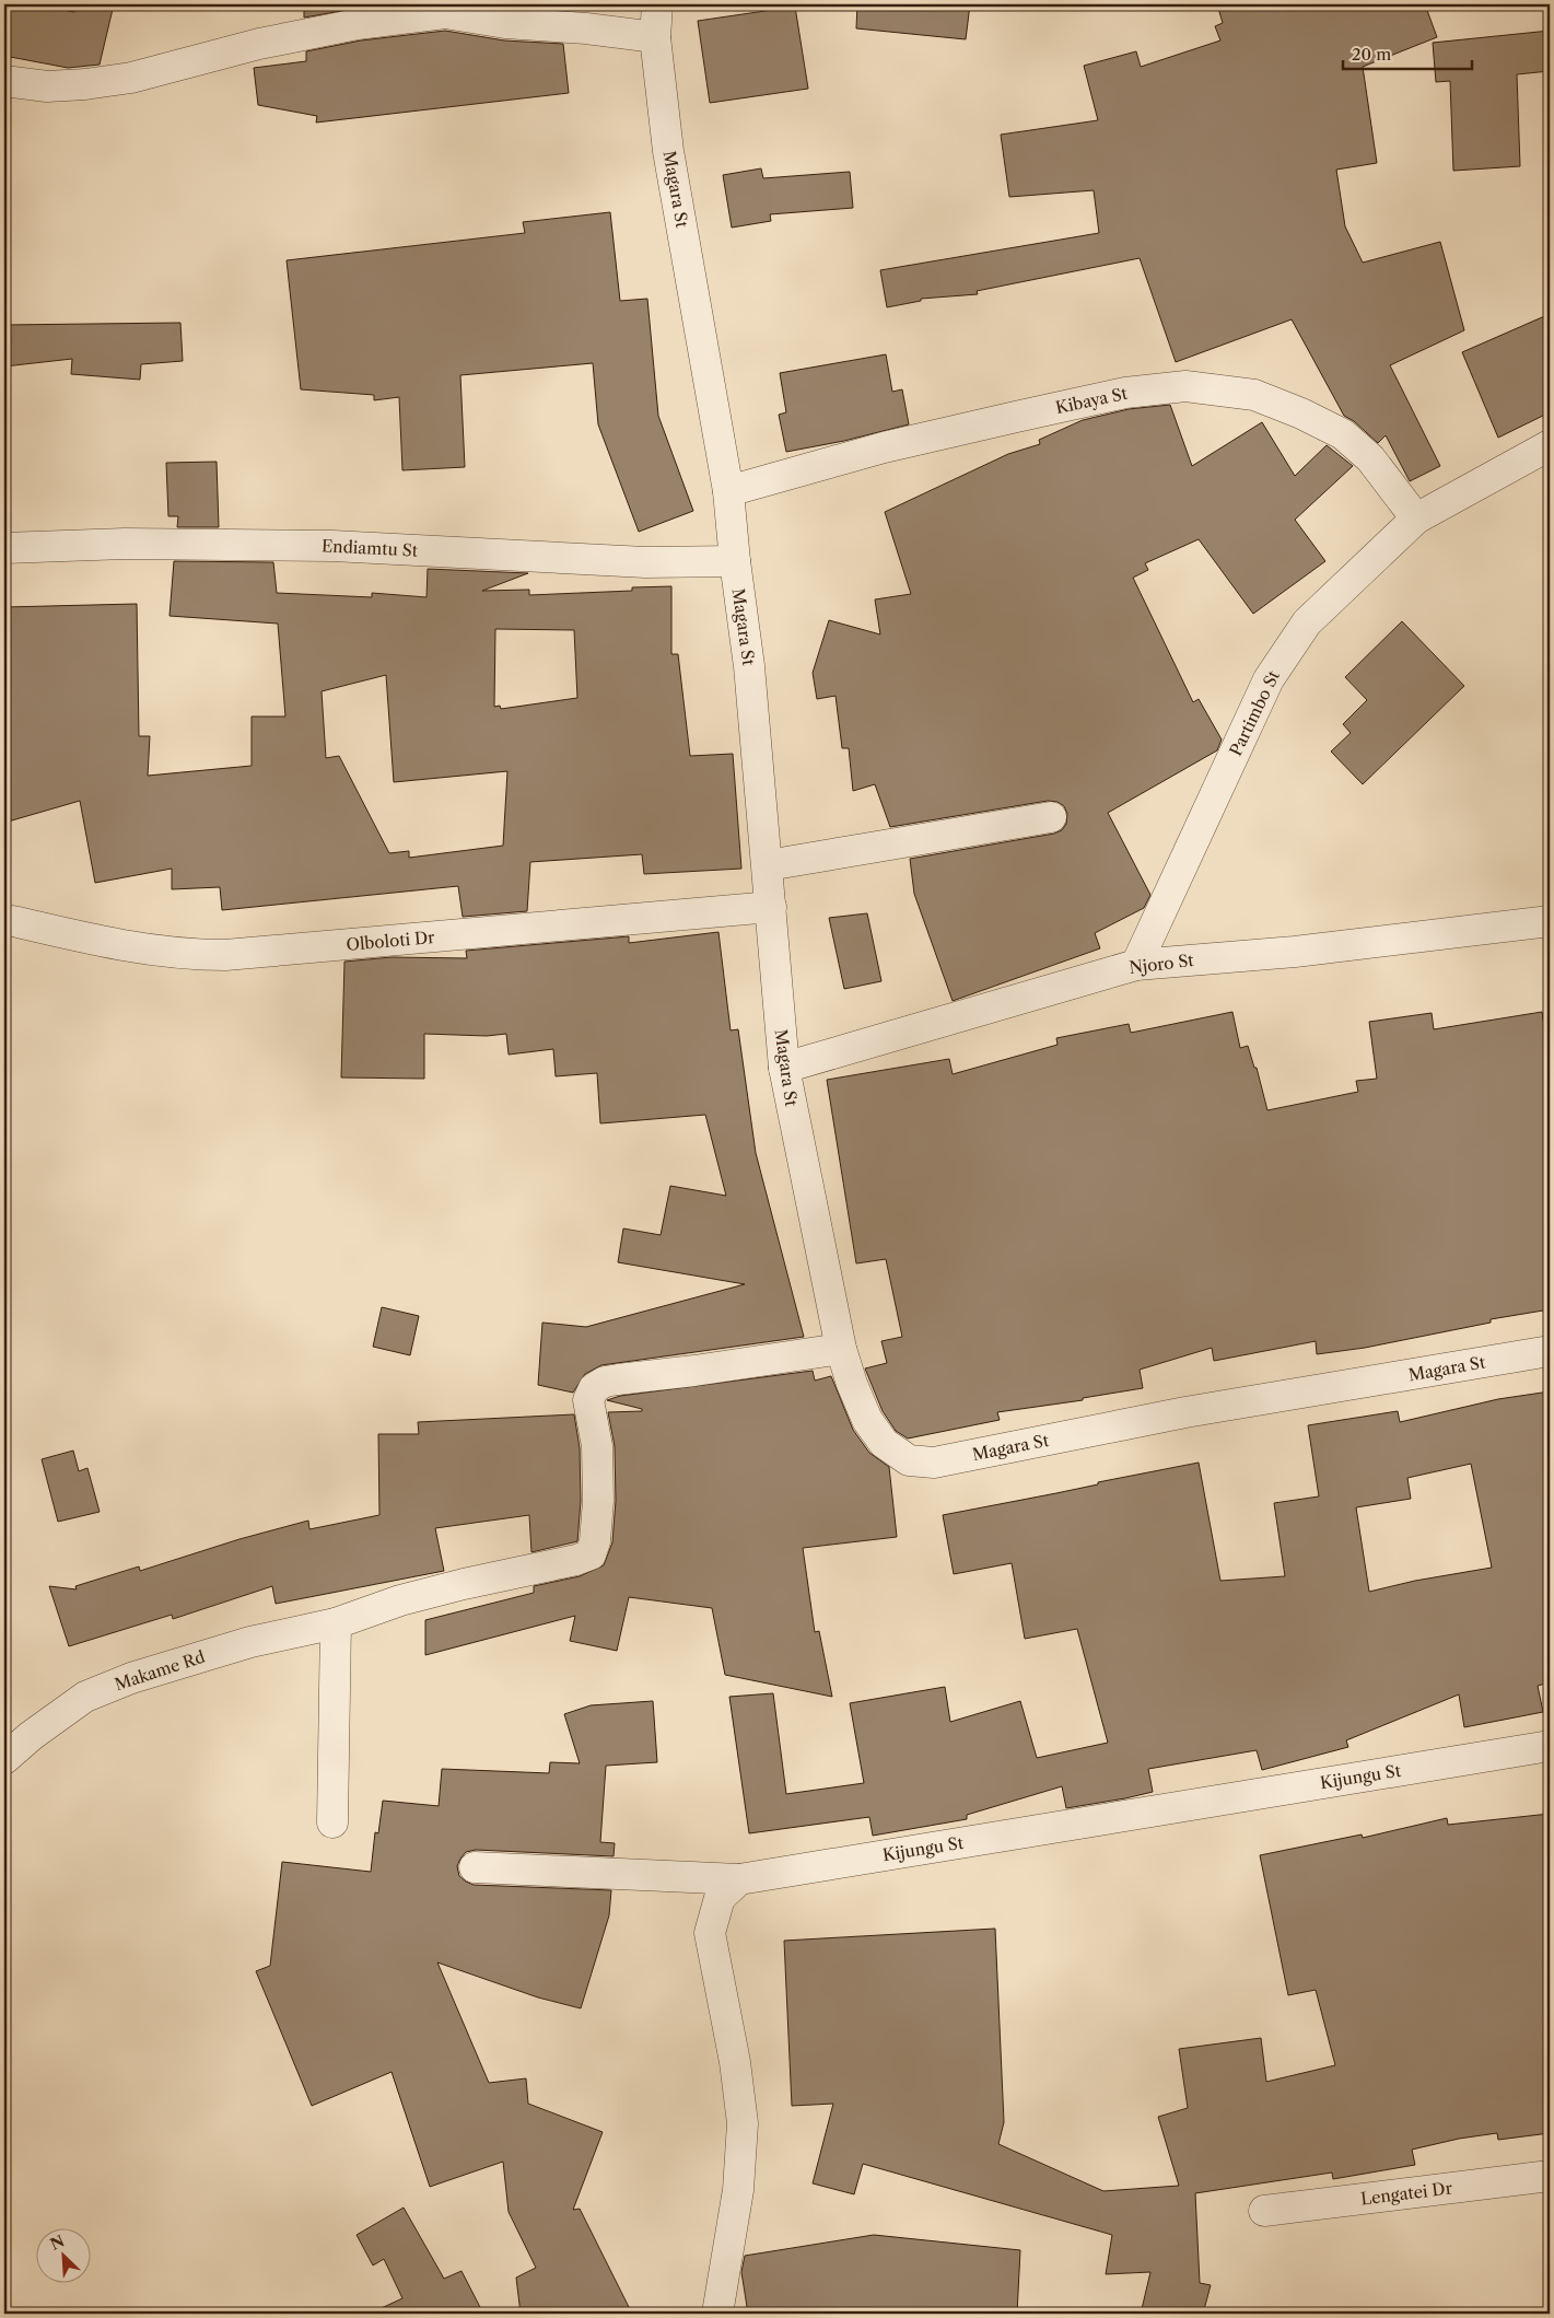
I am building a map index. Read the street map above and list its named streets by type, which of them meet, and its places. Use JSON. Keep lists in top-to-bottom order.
{
  "streets": {
    "street": [
      "Magara St",
      "Kibaya St",
      "Endiamtu St",
      "Partimbo St",
      "Olboloti Dr",
      "Njoro St",
      "Makame Rd",
      "Kijungu St",
      "Lengatei Dr"
    ]
  },
  "crossings": [
    ["Magara St", "Kibaya St"],
    ["Magara St", "Endiamtu St"],
    ["Magara St", "Olboloti Dr"],
    ["Magara St", "Njoro St"],
    ["Magara St", "Makame Rd"],
    ["Kibaya St", "Partimbo St"],
    ["Partimbo St", "Njoro St"]
  ],
  "scale_bar": "20 m",
  "north": "top left"
}
